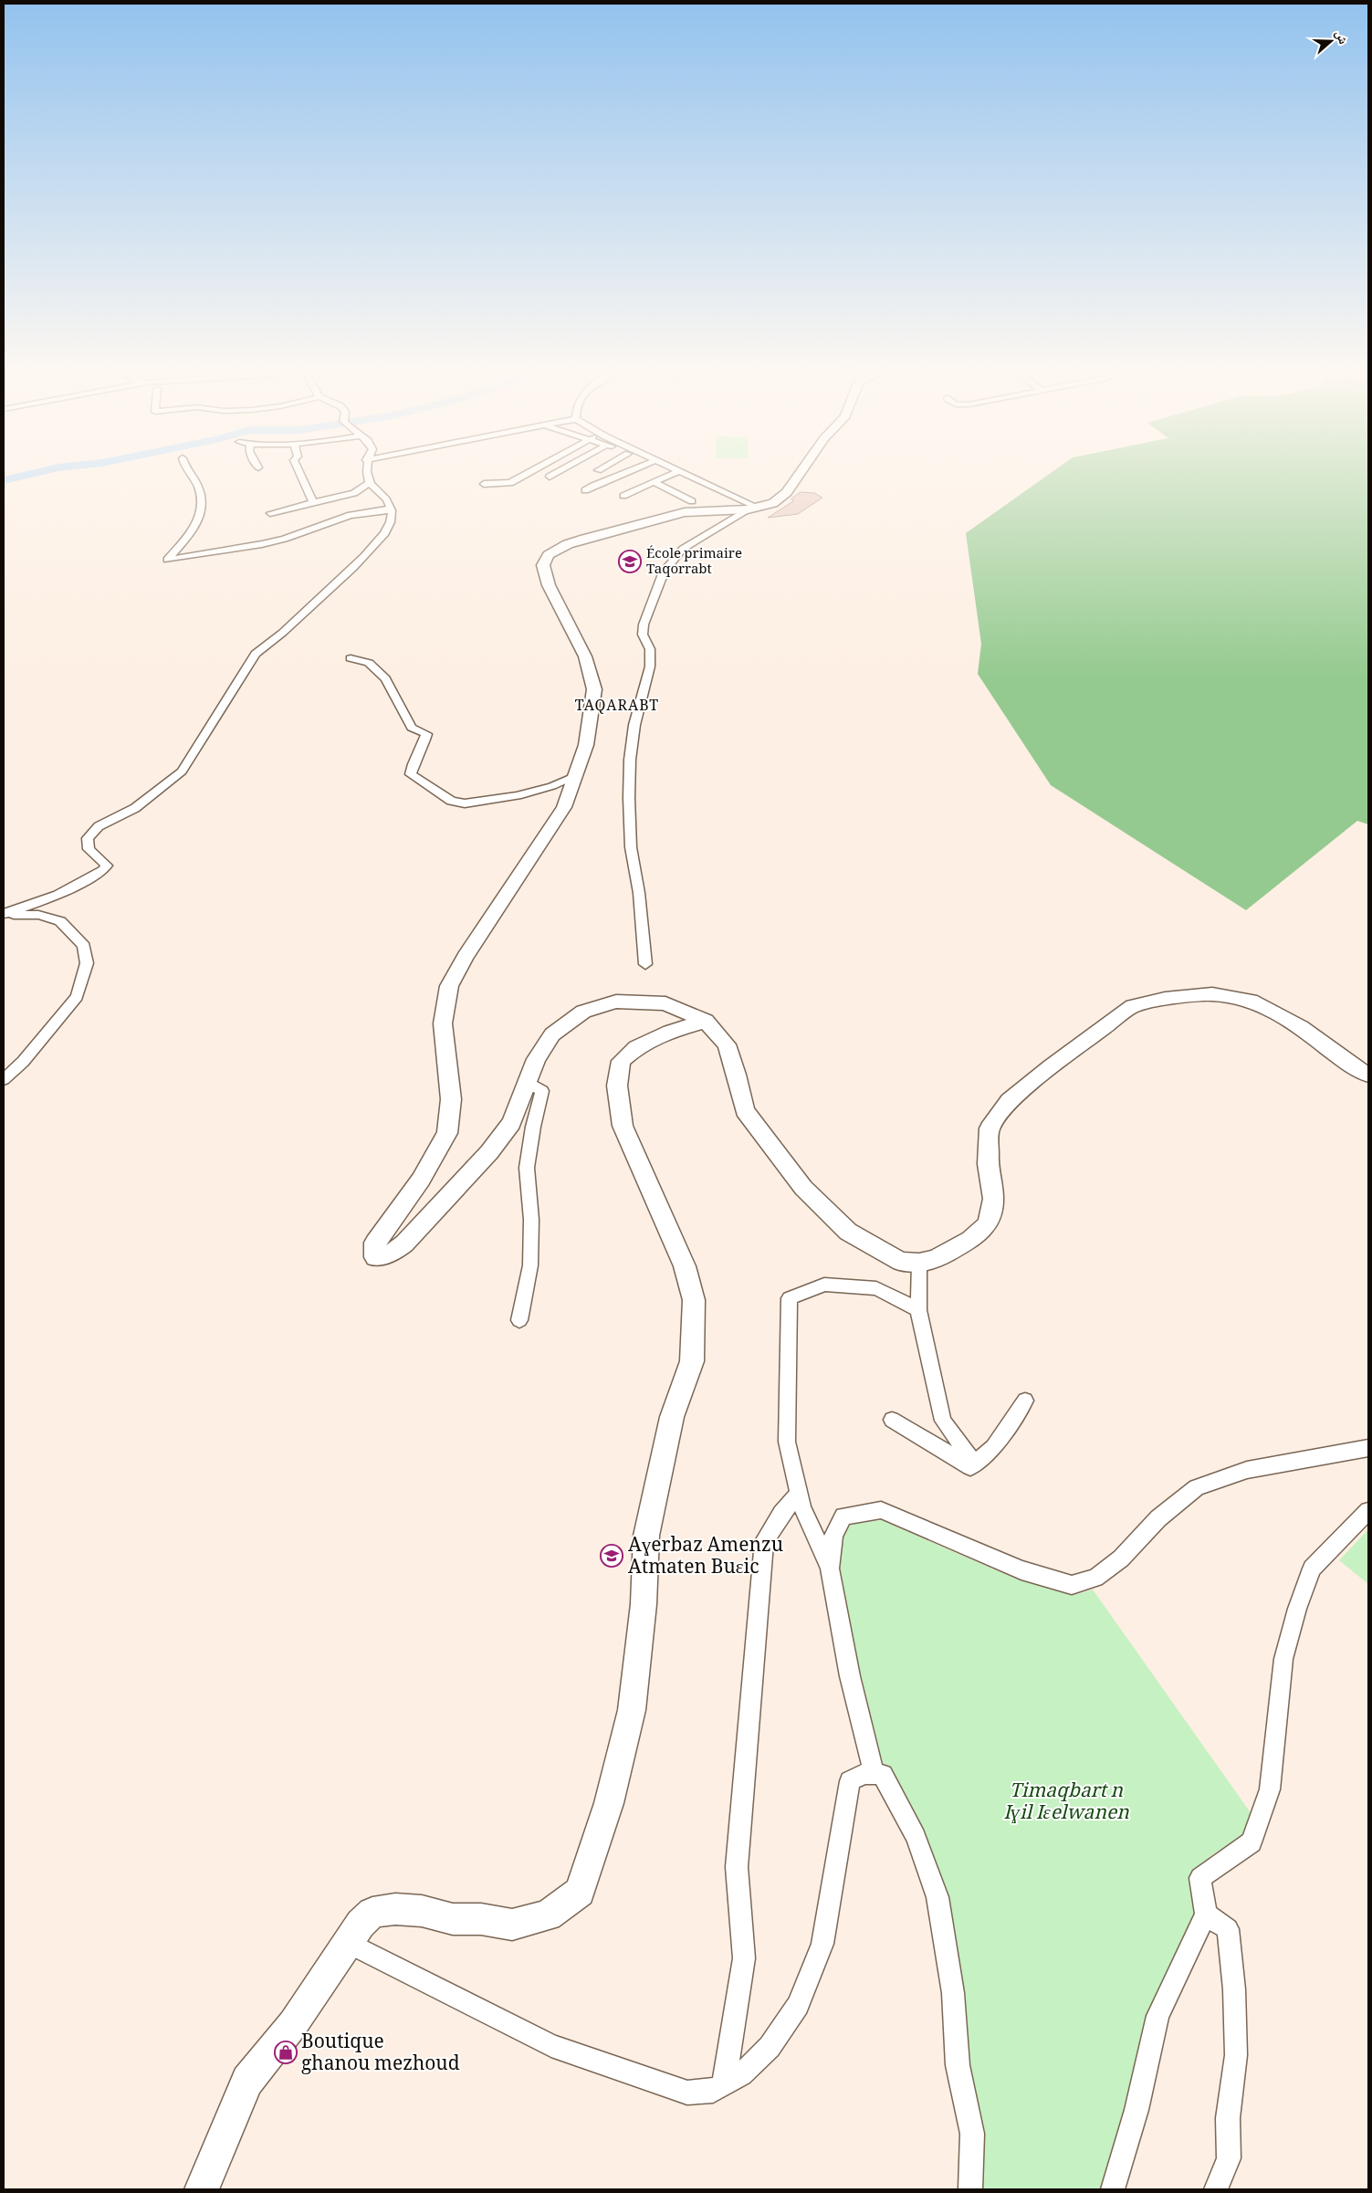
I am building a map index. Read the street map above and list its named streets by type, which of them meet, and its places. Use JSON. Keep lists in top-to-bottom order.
{
  "districts": ["TAQARABT"],
  "parks": ["Timaqbart n Iɣil Iɛelwanen"],
  "places": {
    "school or university": ["École primaire Taqorrabt", "Aɣerbaz Amenzu Atmaten Buɛic"],
    "shop": ["Boutique ghanou mezhoud"]
  },
  "north": "right"
}
